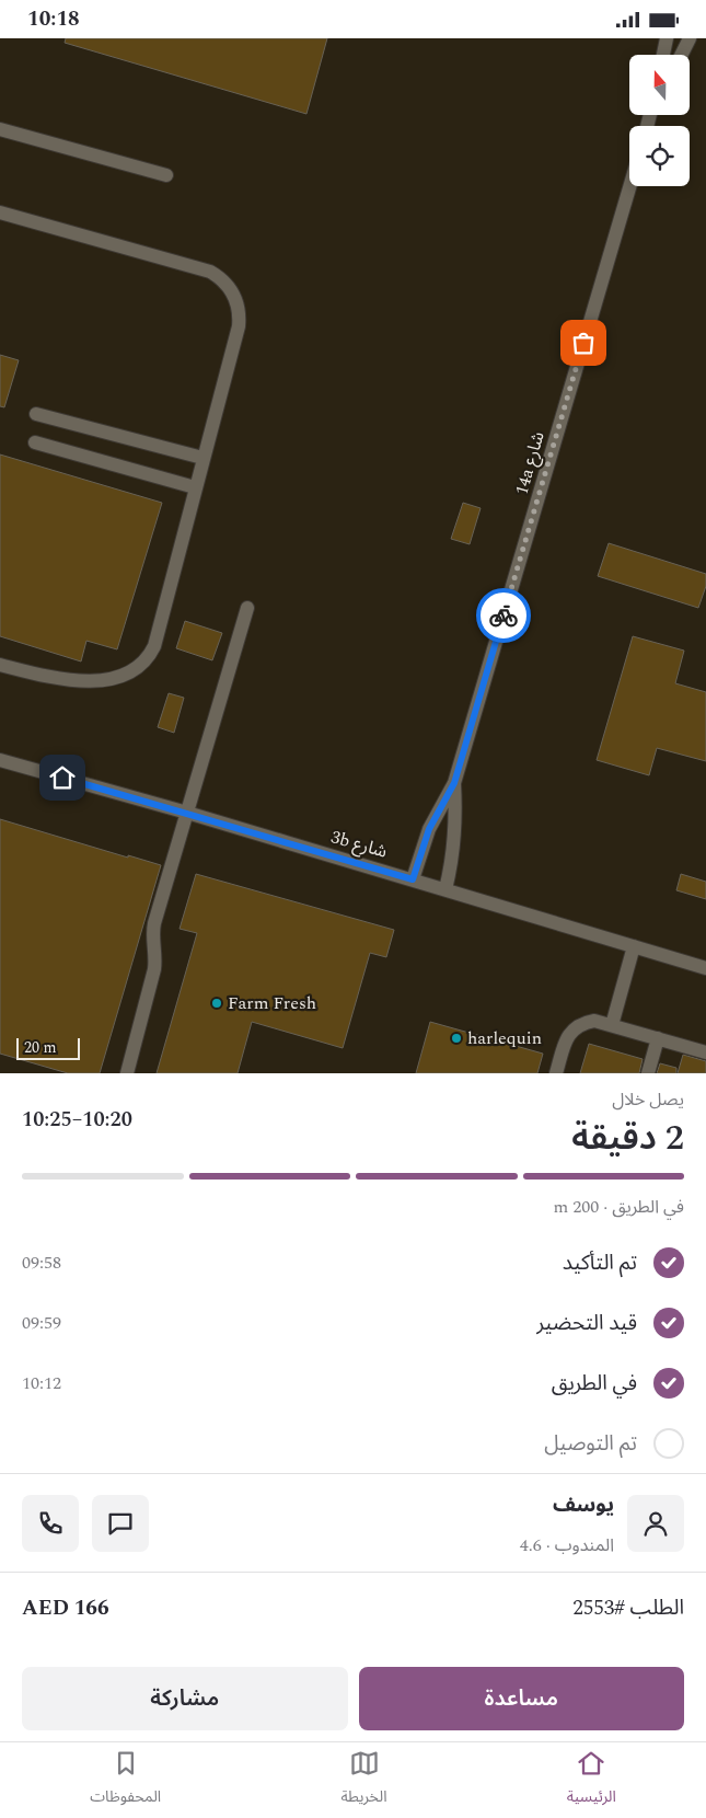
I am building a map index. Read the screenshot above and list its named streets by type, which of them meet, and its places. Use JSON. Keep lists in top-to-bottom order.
{
  "streets": {
    "street": ["14a شارع", "3b شارع"]
  },
  "crossings": [
    ["14a شارع", "3b شارع"]
  ],
  "places": ["Farm Fresh", "harlequin"],
  "scale_bar": "20 m",
  "north": "top",
  "page": {
    "status": "10:18",
    "scale": "20 m",
    "heading": ["2 دقيقة", "يصل خلال", "10:20–10:25"],
    "panel": [
      "يوسف",
      "المندوب · 4.6",
      "الطلب #2553",
      "AED 166"
    ],
    "bar": "في الطريق · 200 m",
    "list": [
      ["تم التأكيد", "09:58"],
      ["قيد التحضير", "09:59"],
      ["في الطريق", "10:12"],
      "تم التوصيل"
    ],
    "buttons": ["مساعدة", "مشاركة"],
    "tabs": ["الرئيسية", "الخريطة", "المحفوظات"]
  }
}
